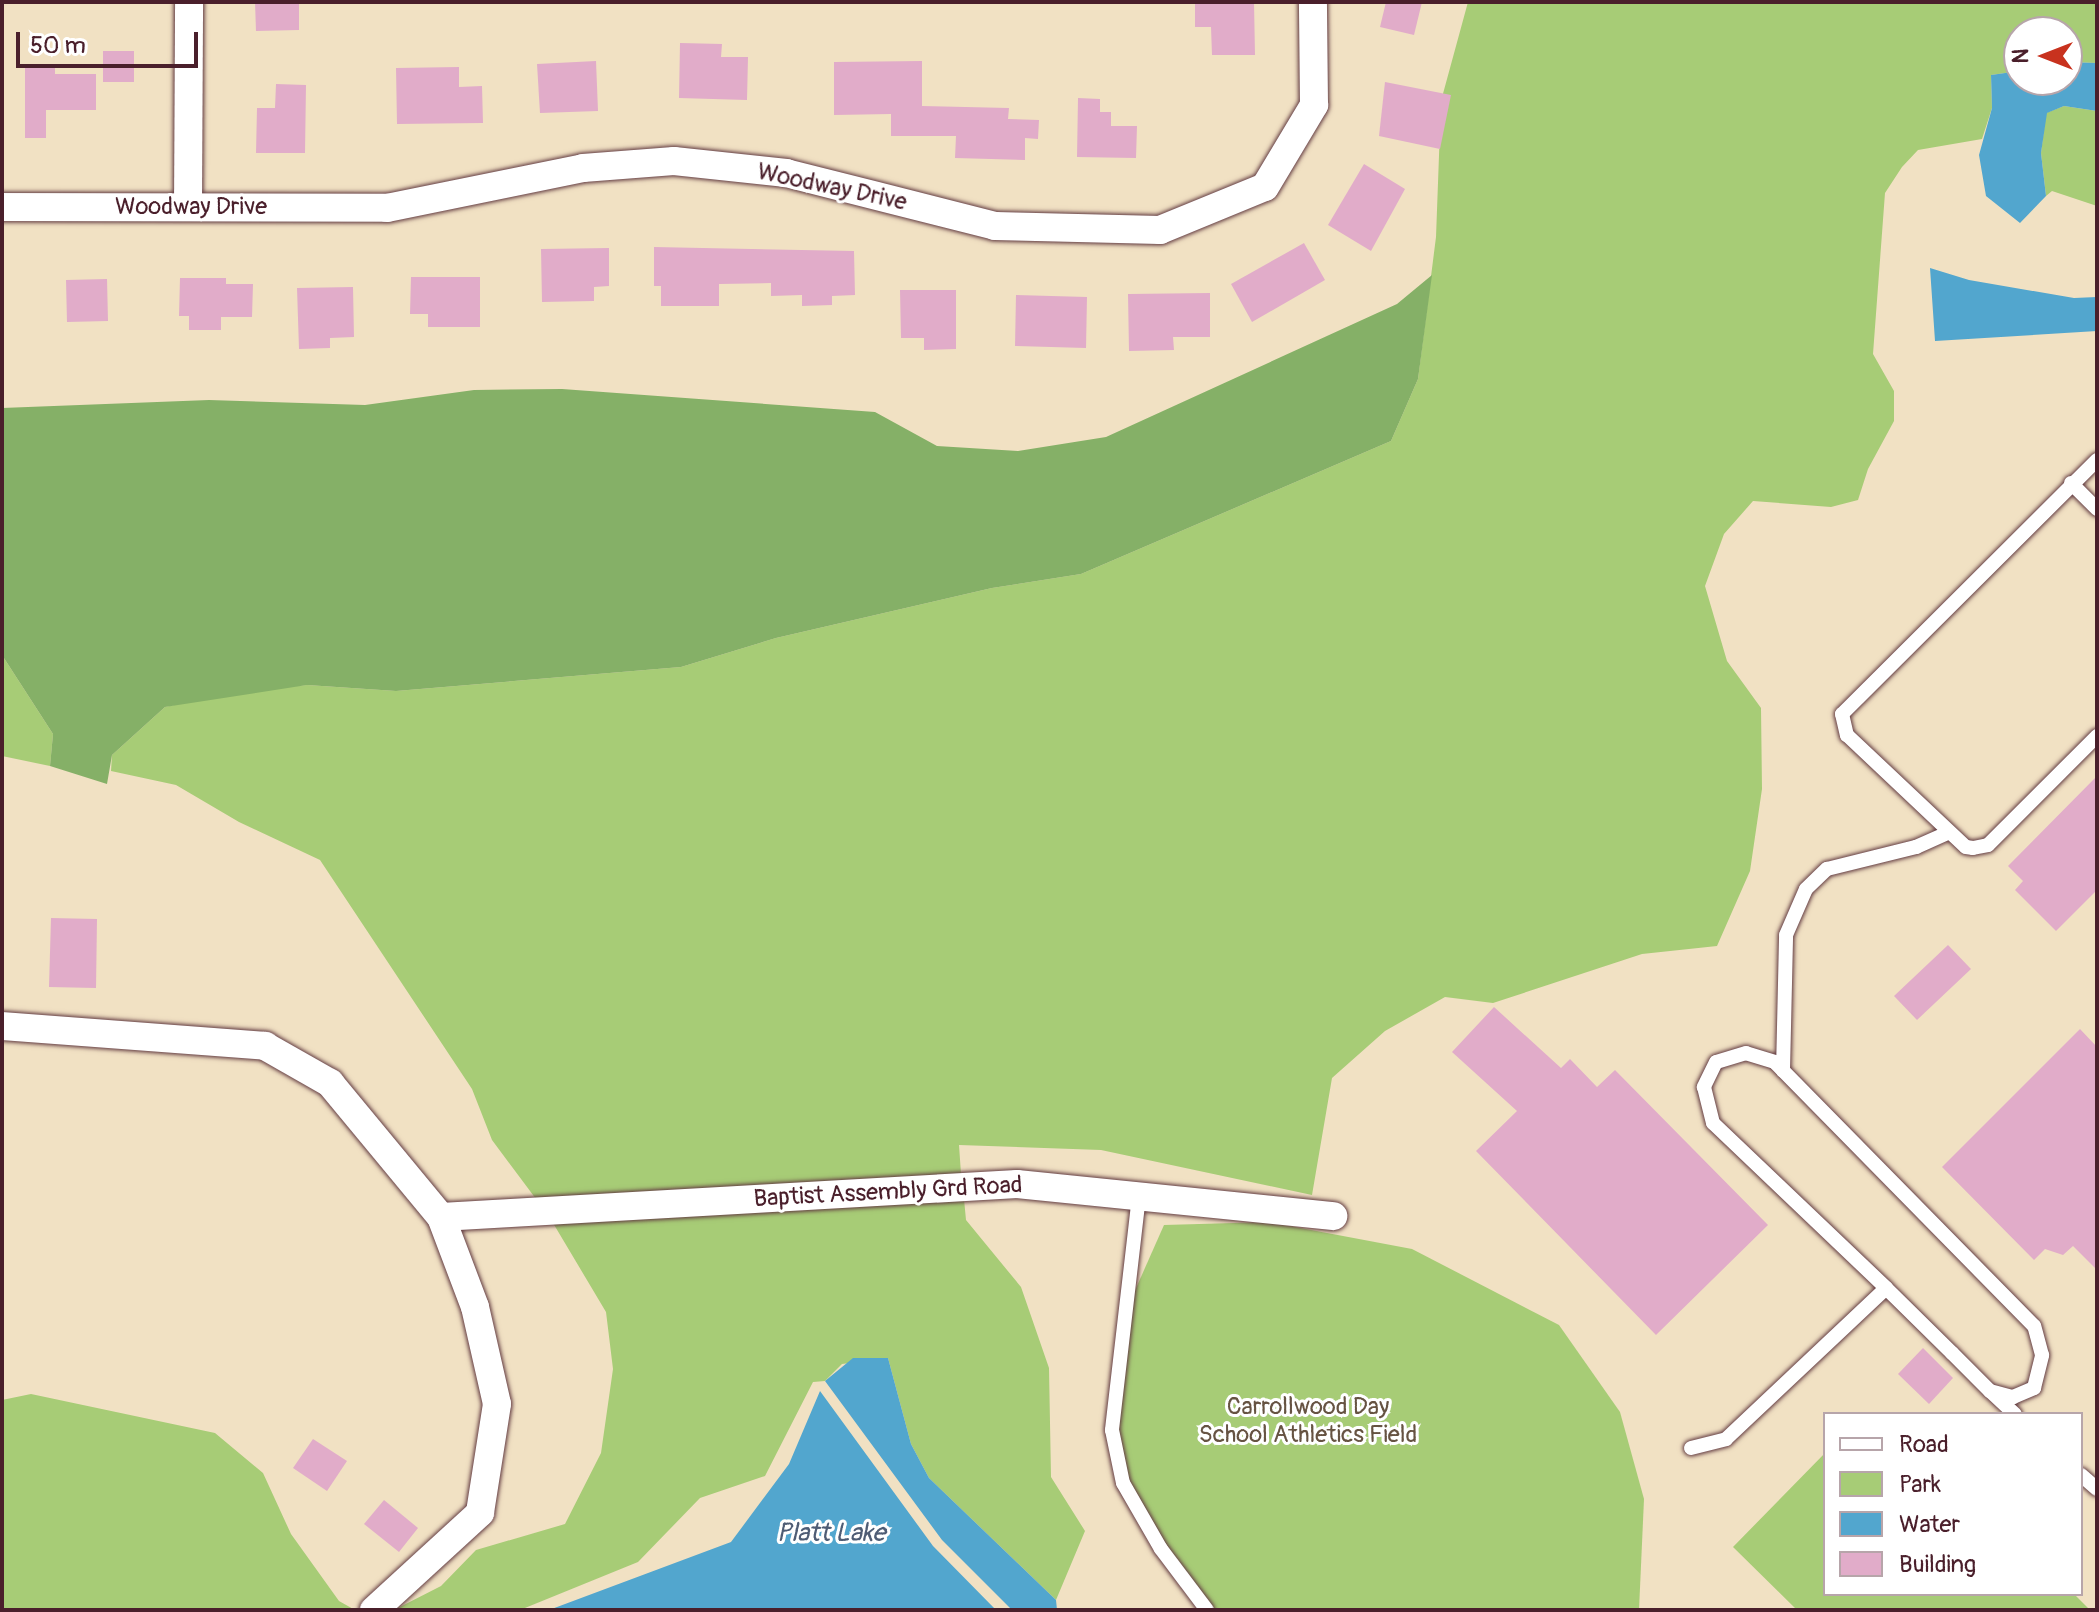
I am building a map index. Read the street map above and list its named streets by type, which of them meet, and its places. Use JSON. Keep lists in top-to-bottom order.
{
  "streets": {
    "street": ["Woodway Drive", "Baptist Assembly Grd Road"]
  },
  "water": ["Platt Lake"],
  "parks": ["Carrollwood Day School Athletics Field"],
  "legend": [
    "Road",
    "Park",
    "Water",
    "Building"
  ],
  "scale_bar": "50 m",
  "north": "left"
}
